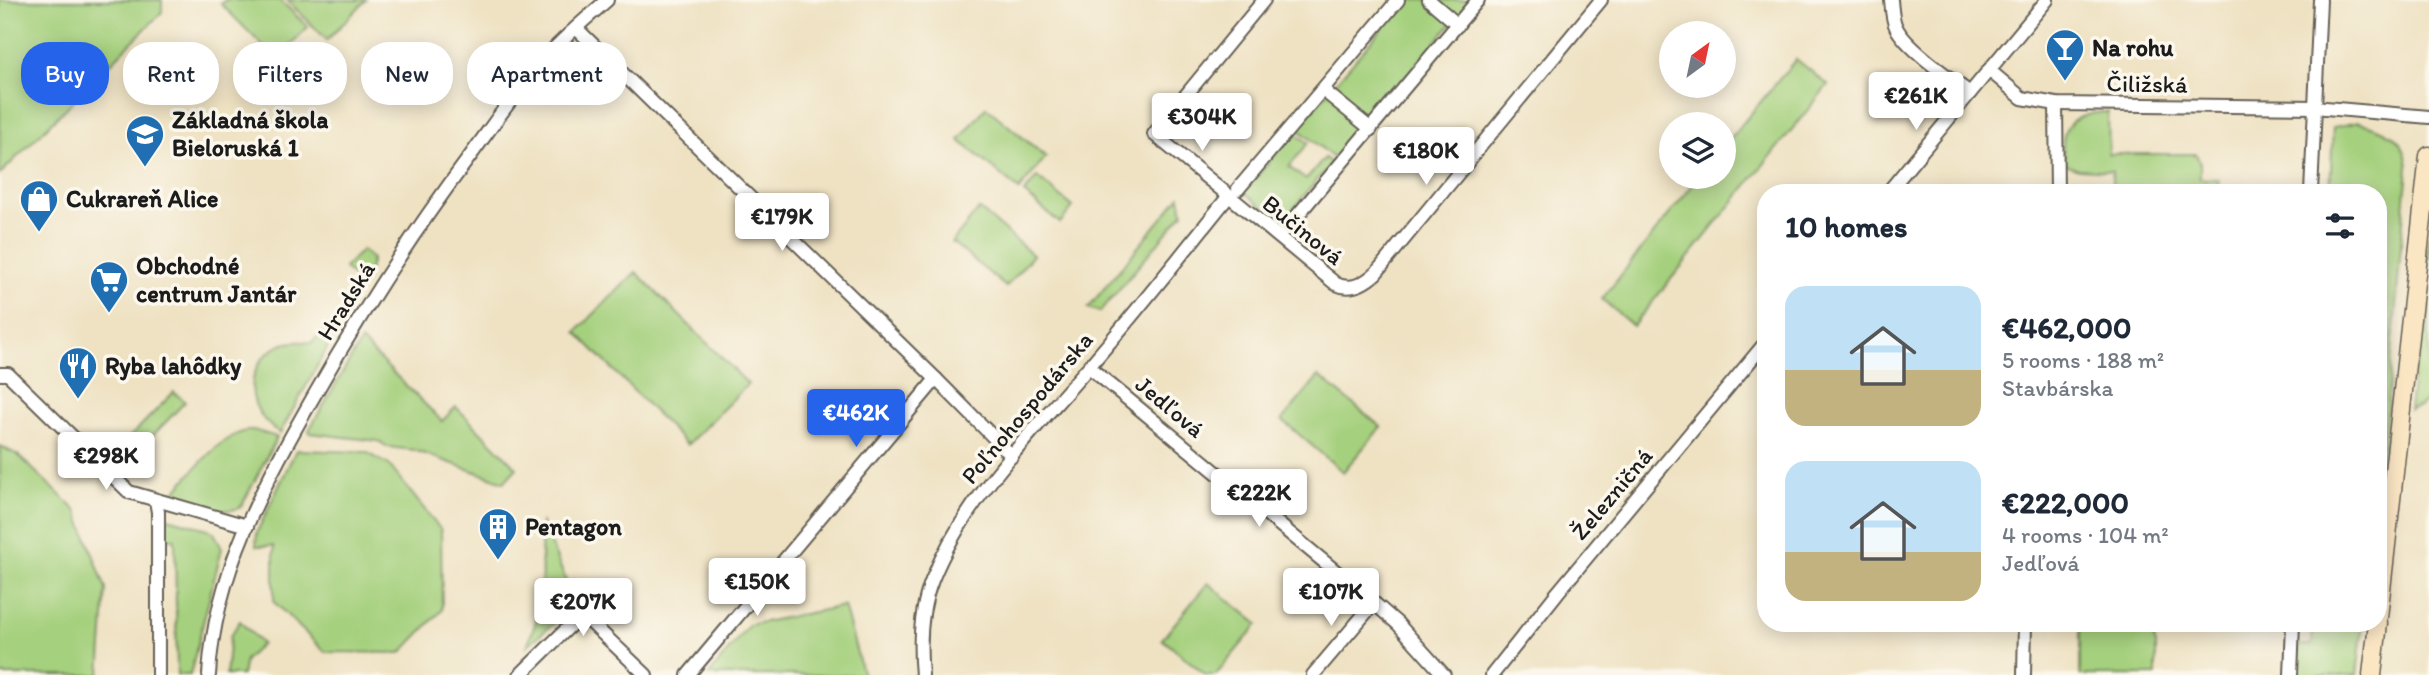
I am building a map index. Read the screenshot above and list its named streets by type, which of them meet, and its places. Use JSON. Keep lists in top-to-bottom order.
{
  "streets": {
    "street": [
      "Čiližská",
      "Bučinová",
      "Hradská",
      "Jedľová",
      "Poľnohospodárska",
      "Železničná"
    ]
  },
  "crossings": [
    ["Bučinová", "Poľnohospodárska"],
    ["Jedľová", "Poľnohospodárska"]
  ],
  "places": {
    "bar": ["Na rohu"],
    "school or university": ["Základná škola Bieloruská 1"],
    "shop": ["Cukrareň Alice"],
    "supermarket": ["Obchodné centrum Jantár"],
    "restaurant": ["Ryba lahôdky"],
    "building": ["Pentagon"]
  },
  "north": "top right",
  "page": {
    "chip": [
      "Buy",
      "Rent",
      "Filters",
      "New",
      "Apartment"
    ],
    "price": [
      "€261K",
      "€304K",
      "€180K",
      "€179K",
      "€462K",
      "€298K",
      "€222K",
      "€150K",
      "€107K",
      "€207K"
    ],
    "heading": "10 homes",
    "list": [
      {
        "name": "€462,000",
        "note": "5 rooms · 188 m² · Stavbárska"
      },
      {
        "name": "€222,000",
        "note": "4 rooms · 104 m² · Jedľová"
      }
    ]
  }
}
